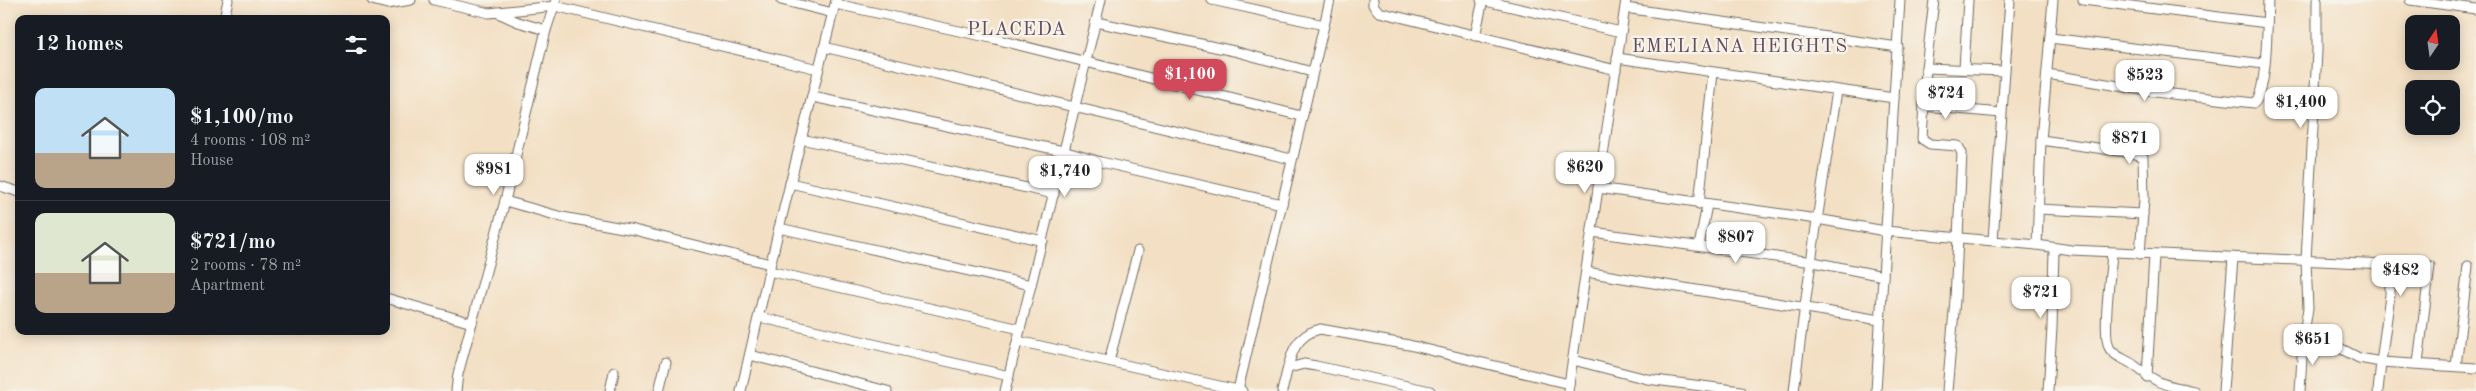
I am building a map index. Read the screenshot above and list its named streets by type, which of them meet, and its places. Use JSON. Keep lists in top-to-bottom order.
{
  "districts": ["PLACEDA", "EMELIANA HEIGHTS"],
  "north": "top",
  "page": {
    "heading": "12 homes",
    "price": [
      "$1,100",
      "$523",
      "$724",
      "$1,400",
      "$871",
      "$620",
      "$981",
      "$1,740",
      "$807",
      "$482",
      "$721",
      "$651"
    ],
    "list": [
      {
        "name": "$1,100/mo",
        "note": "4 rooms · 108 m² · House"
      },
      {
        "name": "$721/mo",
        "note": "2 rooms · 78 m² · Apartment"
      }
    ]
  }
}
